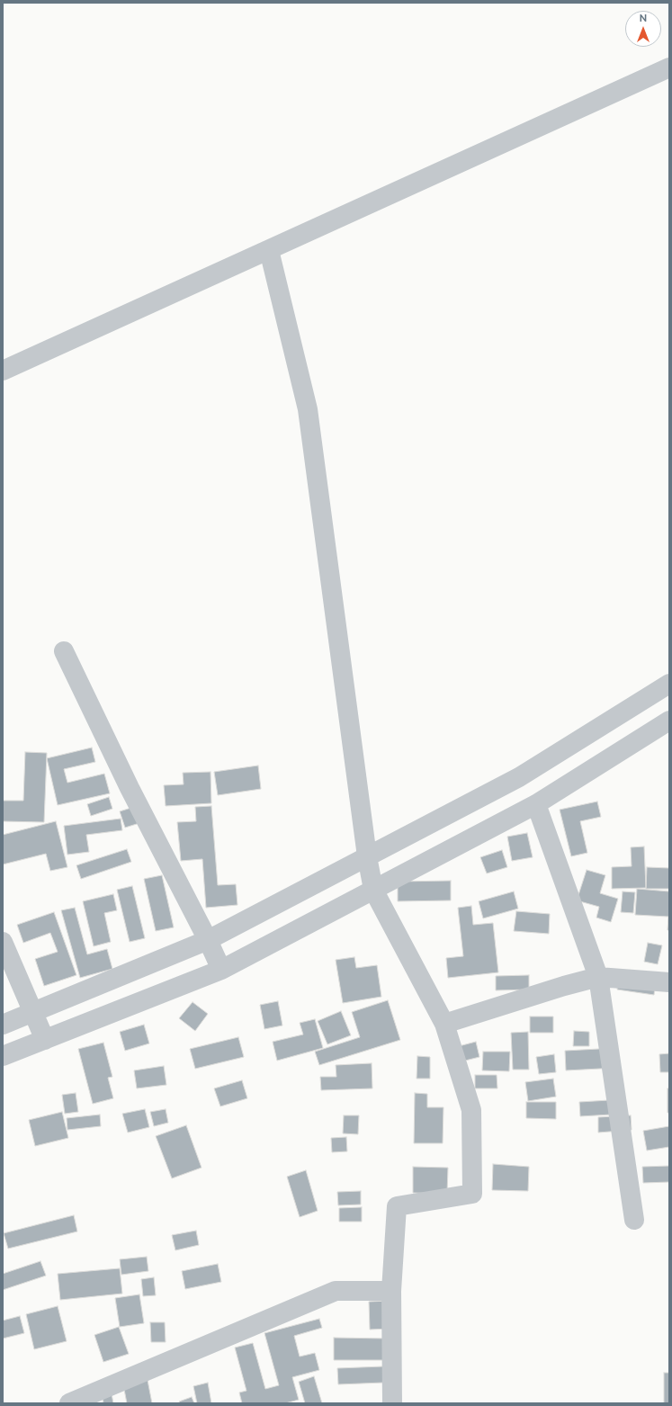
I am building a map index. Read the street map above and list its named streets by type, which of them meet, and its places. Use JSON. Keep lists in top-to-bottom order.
{
  "north": "top"
}
